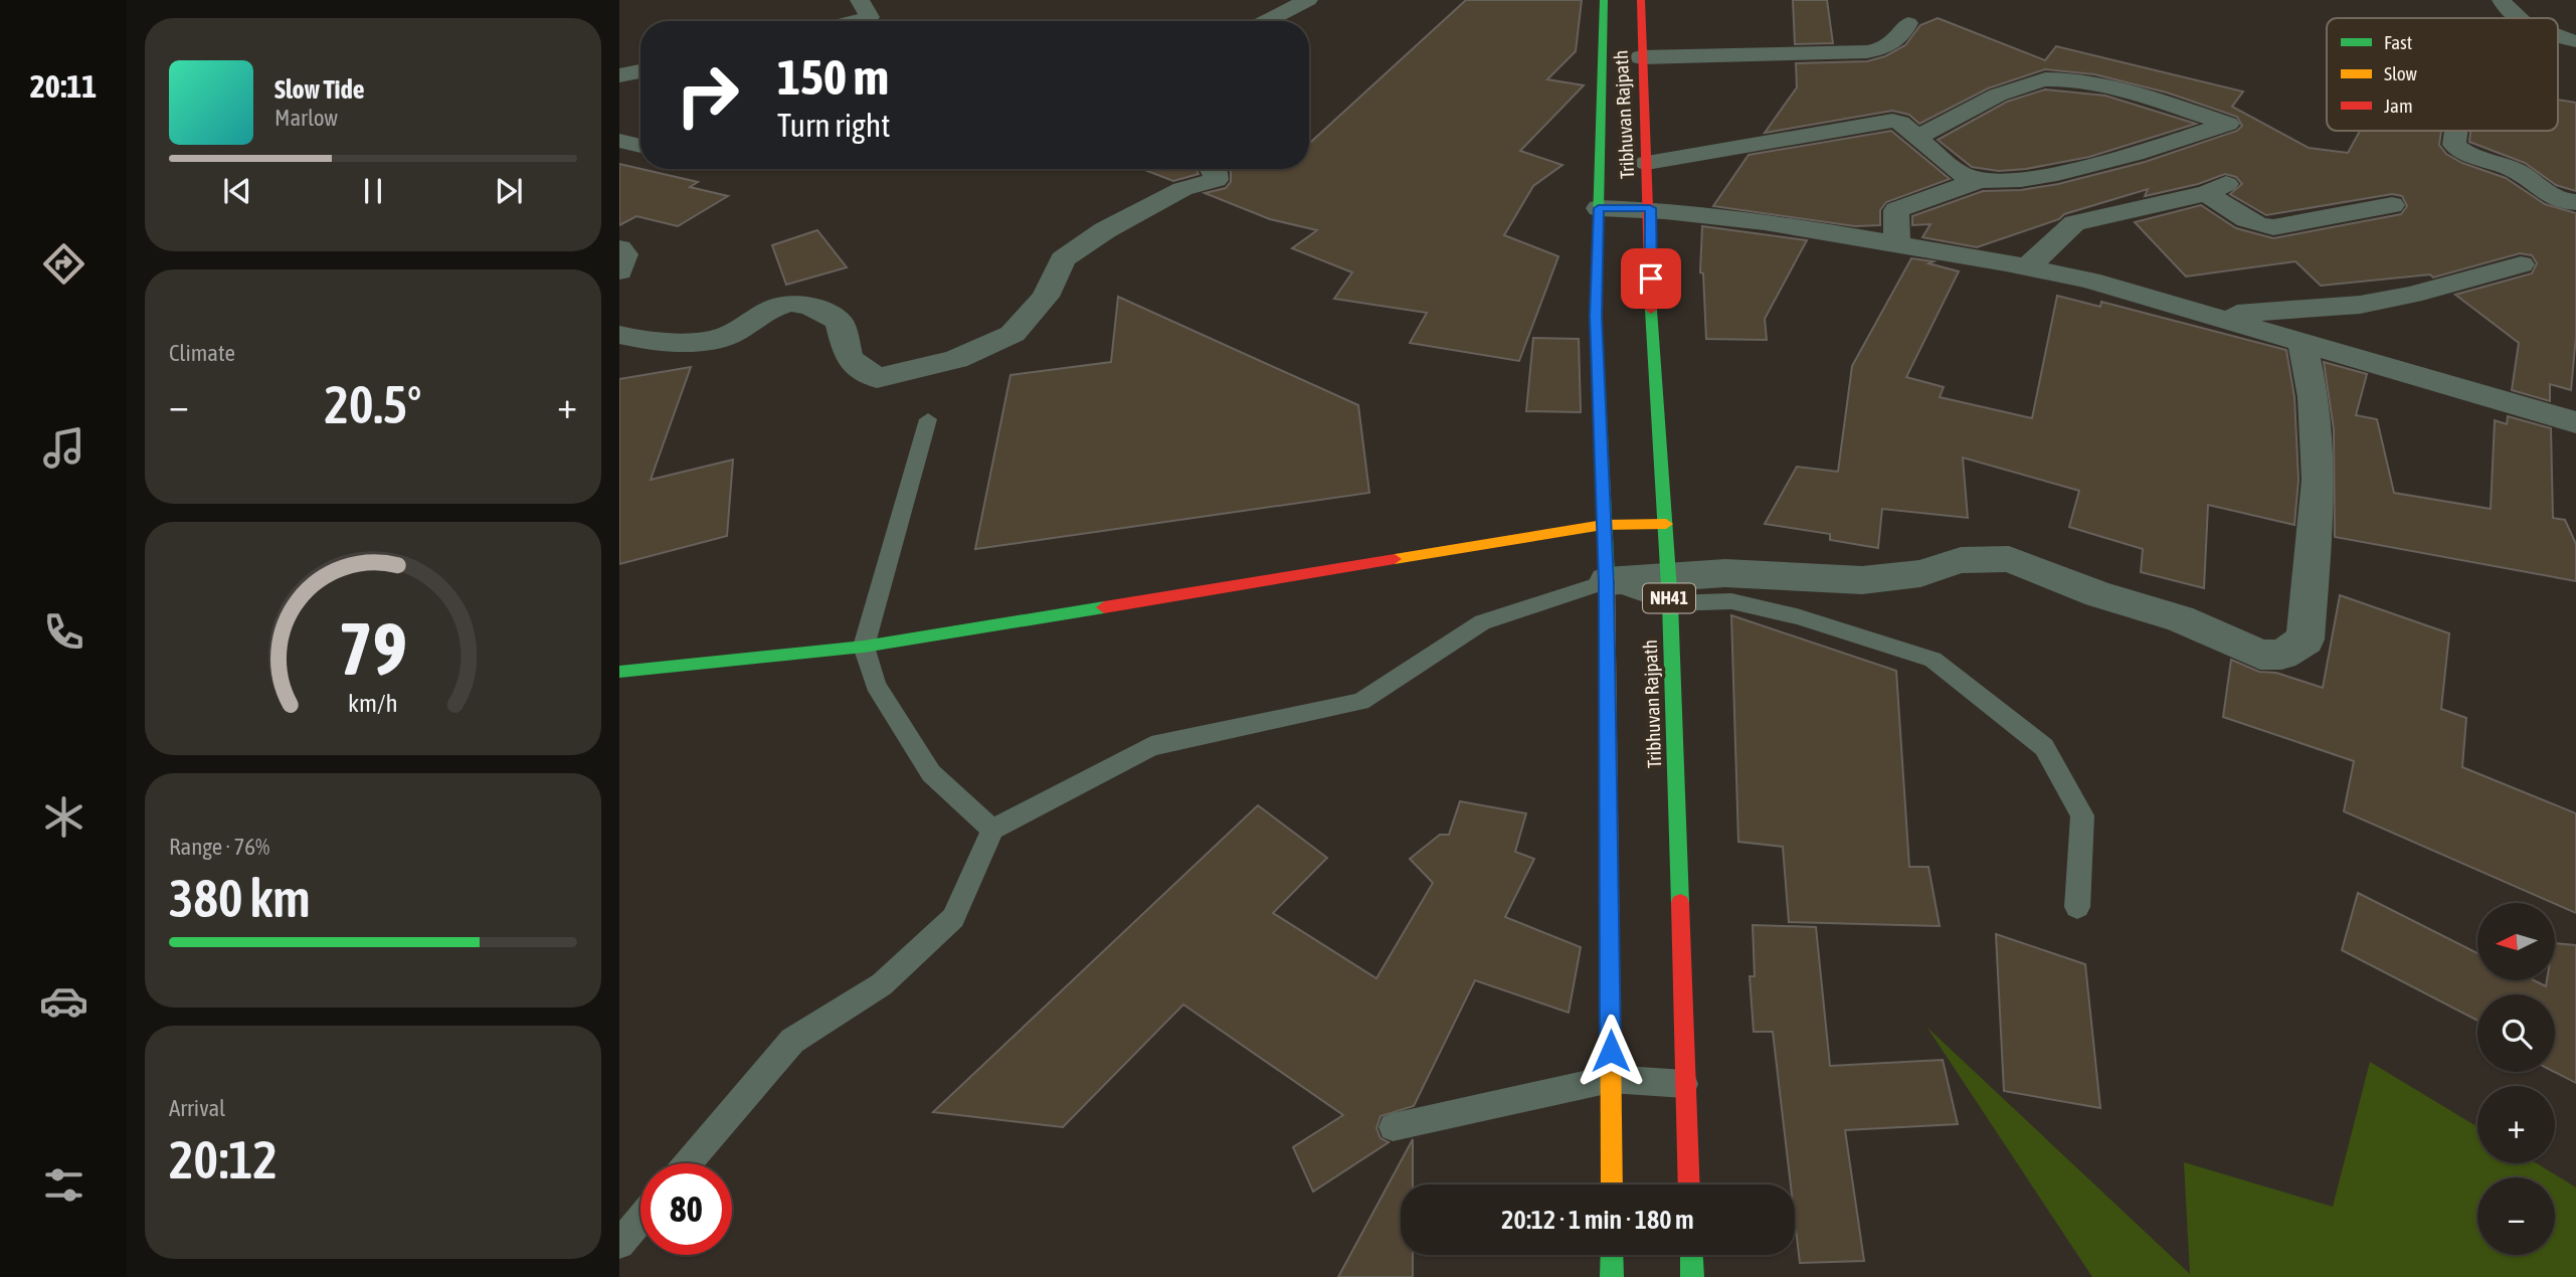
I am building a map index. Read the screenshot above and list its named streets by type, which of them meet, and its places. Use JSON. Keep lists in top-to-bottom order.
{
  "streets": {
    "main road": ["Tribhuvan Rajpath", "NH41"]
  },
  "legend": ["Fast", "Slow", "Jam"],
  "north": "left",
  "page": {
    "tabs": "20:11",
    "turn": ["150 m", "Turn right"],
    "song": ["Slow Tide", "Marlow"],
    "tile": [
      "Climate",
      ["Range · 76%", "380 km"],
      ["Arrival", "20:12"]
    ],
    "heat": ["−", "20.5°", "+"],
    "map_buttons": ["+", "−"],
    "limit": "80",
    "trip": "20:12 · 1 min · 180 m",
    "gauge": ["79", "km/h"]
  }
}
